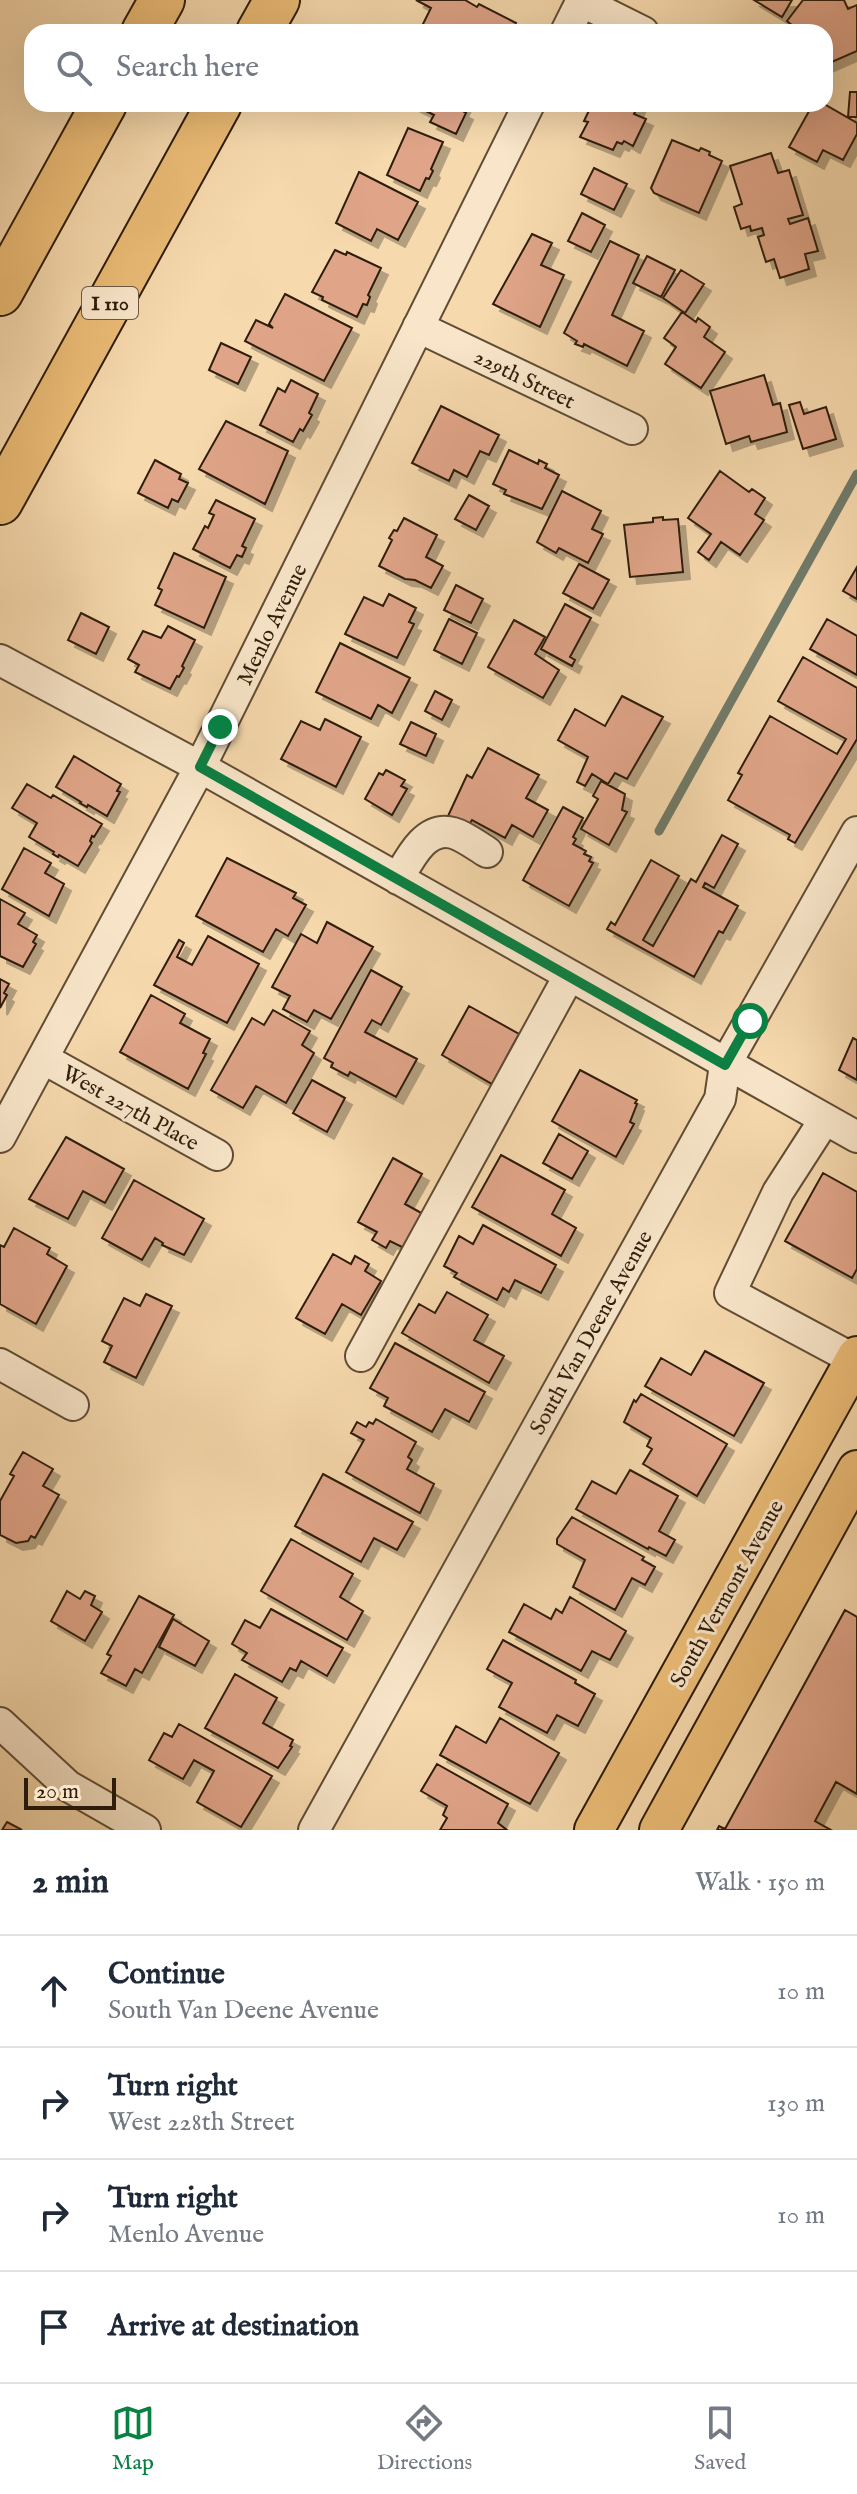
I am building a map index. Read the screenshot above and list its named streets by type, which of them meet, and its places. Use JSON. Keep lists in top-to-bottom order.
{
  "streets": {
    "highway": ["I 110"],
    "main road": ["South Vermont Avenue"],
    "street": [
      "229th Street",
      "Menlo Avenue",
      "West 227th Place",
      "South Van Deene Avenue"
    ]
  },
  "crossings": [
    ["229th Street", "Menlo Avenue"],
    ["Menlo Avenue", "West 227th Place"]
  ],
  "scale_bar": "20 m",
  "page": {
    "search": "Search here",
    "scale": "20 m",
    "heading": ["2 min", "Walk · 150 m"],
    "list": [
      ["Continue", "South Van Deene Avenue", "10 m"],
      ["Turn right", "West 228th Street", "130 m"],
      ["Turn right", "Menlo Avenue", "10 m"],
      "Arrive at destination"
    ],
    "nav": ["Map", "Directions", "Saved"]
  }
}
